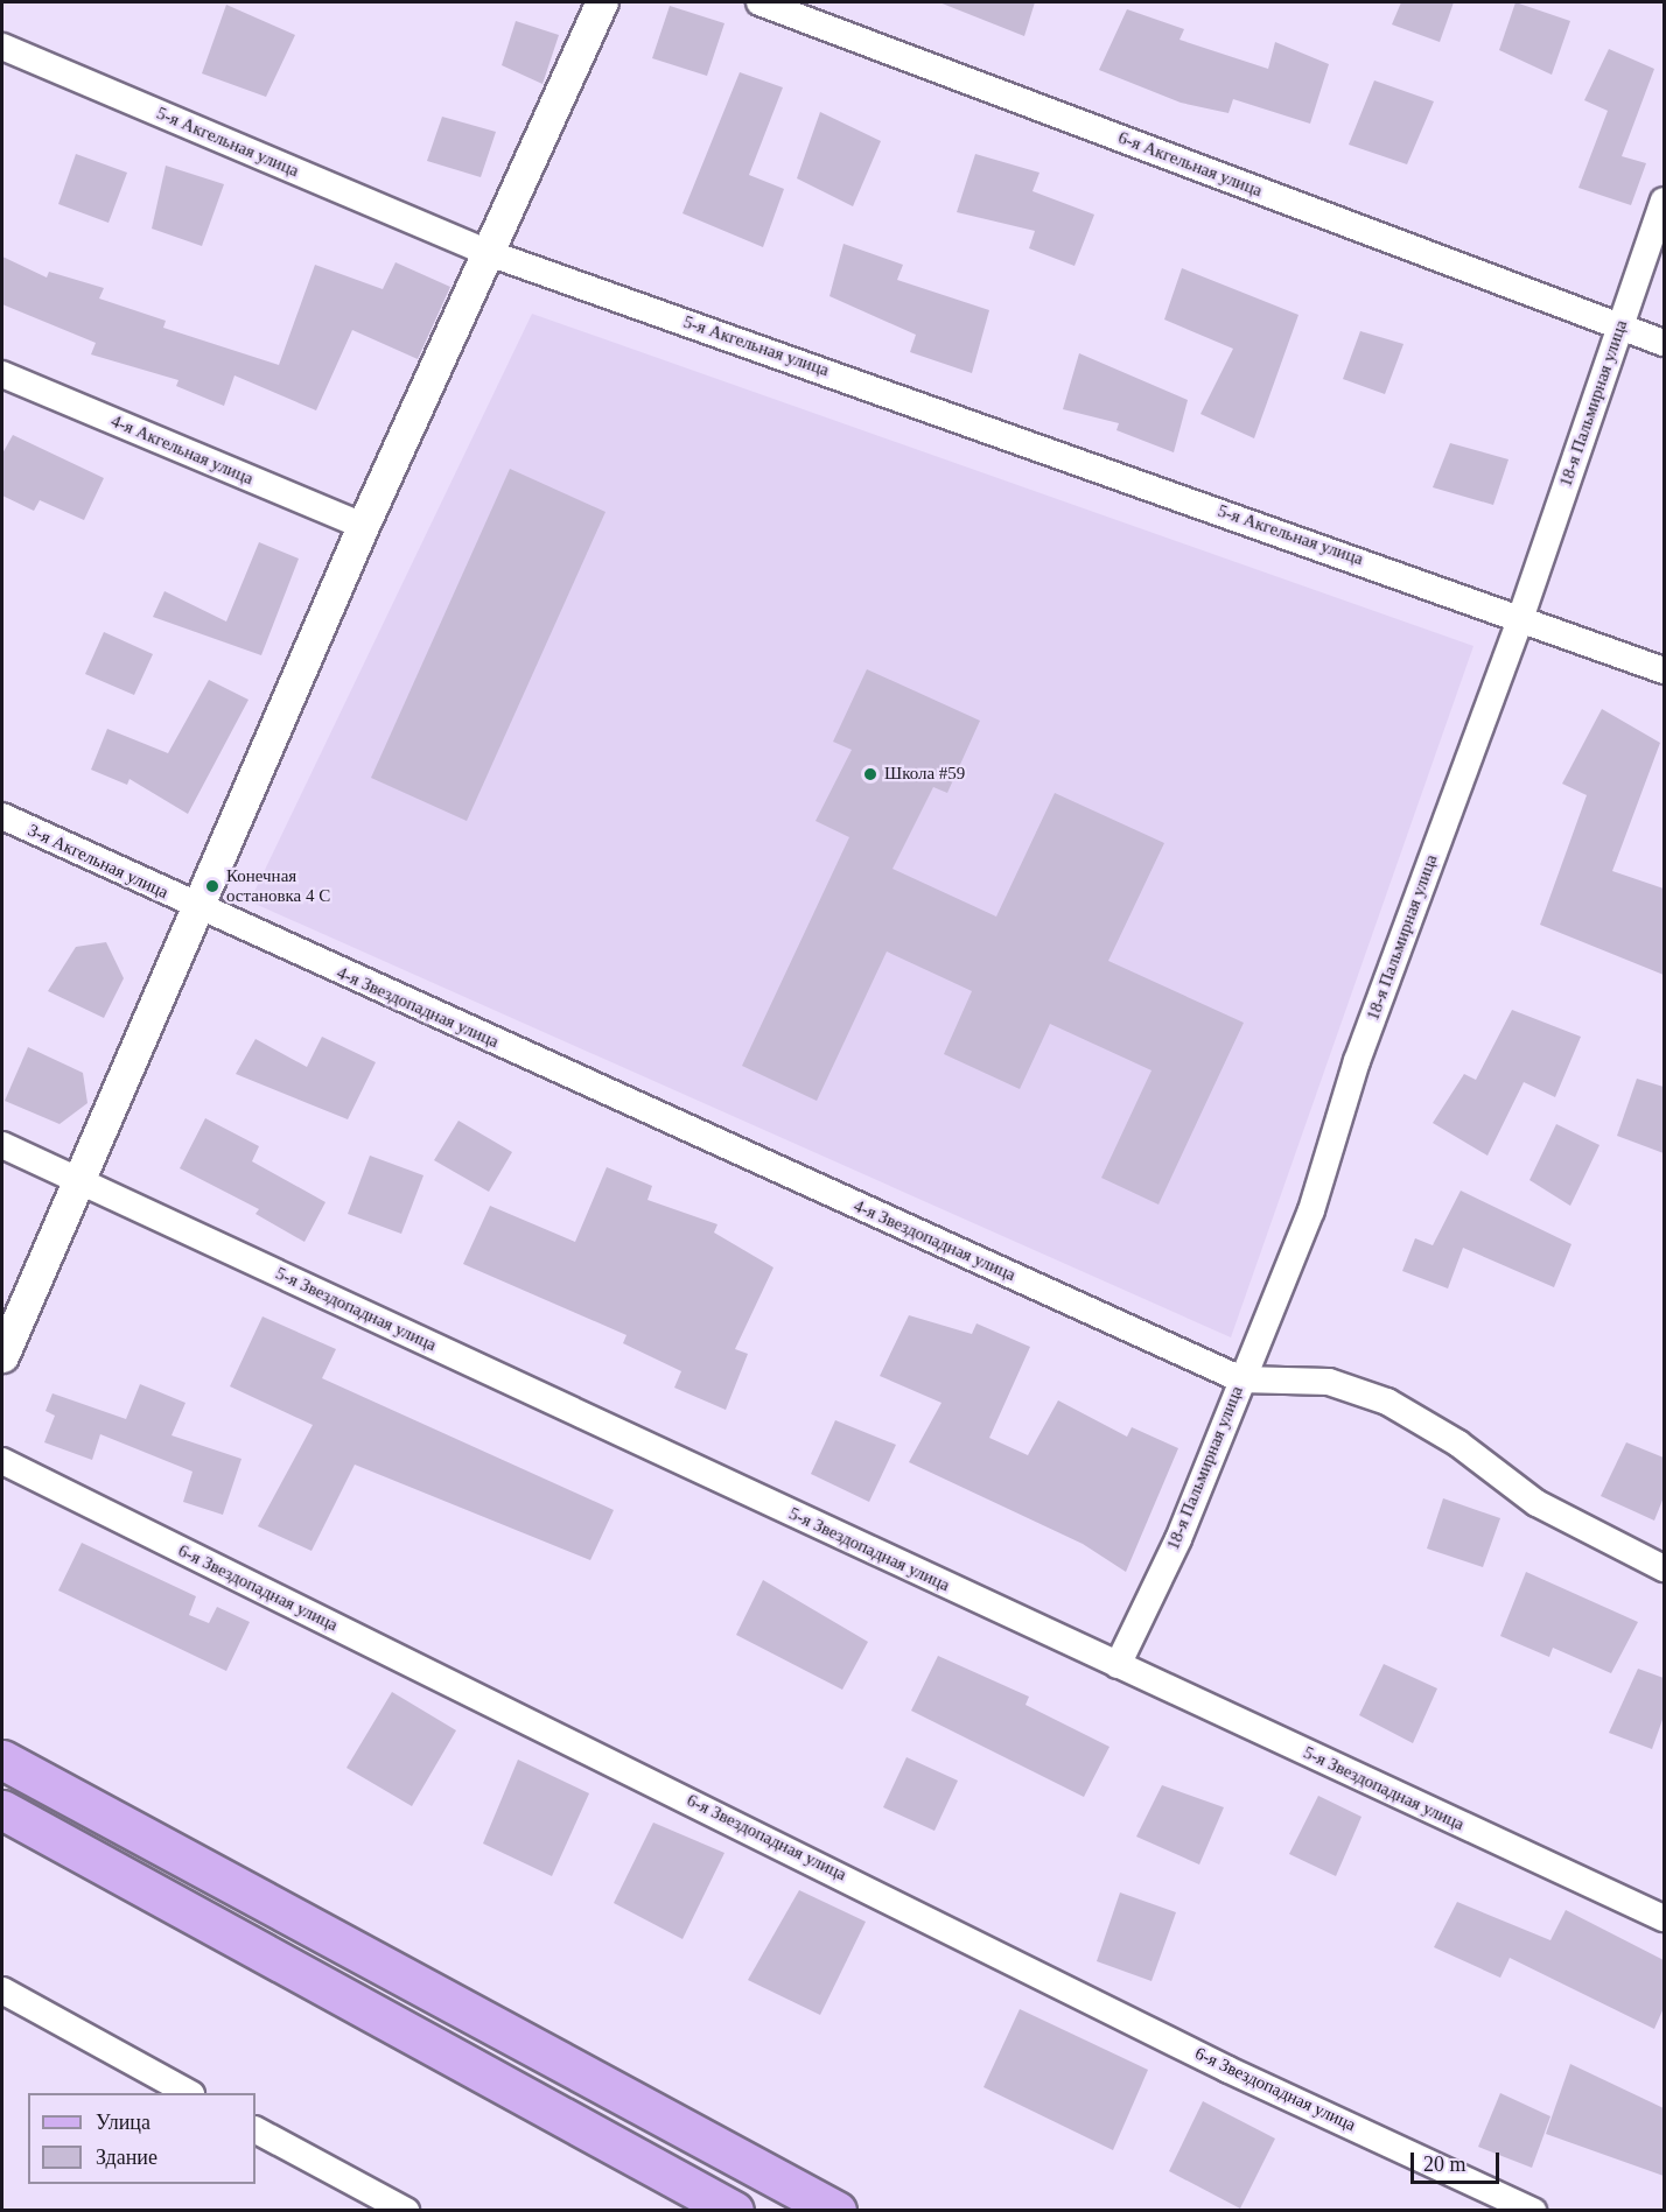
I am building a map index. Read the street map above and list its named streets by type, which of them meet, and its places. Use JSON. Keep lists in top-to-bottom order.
{
  "streets": {
    "street": [
      "5-я Акгельная улица",
      "6-я Акгельная улица",
      "18-я Пальмирная улица",
      "4-я Акгельная улица",
      "3-я Акгельная улица",
      "4-я Звездопадная улица",
      "5-я Звездопадная улица",
      "6-я Звездопадная улица"
    ]
  },
  "crossings": [
    ["5-я Акгельная улица", "18-я Пальмирная улица"],
    ["6-я Акгельная улица", "18-я Пальмирная улица"],
    ["18-я Пальмирная улица", "4-я Звездопадная улица"],
    ["18-я Пальмирная улица", "5-я Звездопадная улица"],
    ["3-я Акгельная улица", "4-я Звездопадная улица"]
  ],
  "places": ["Школа #59", "Конечная остановка 4 С"],
  "legend": ["Улица", "Здание"],
  "scale_bar": "20 m"
}
